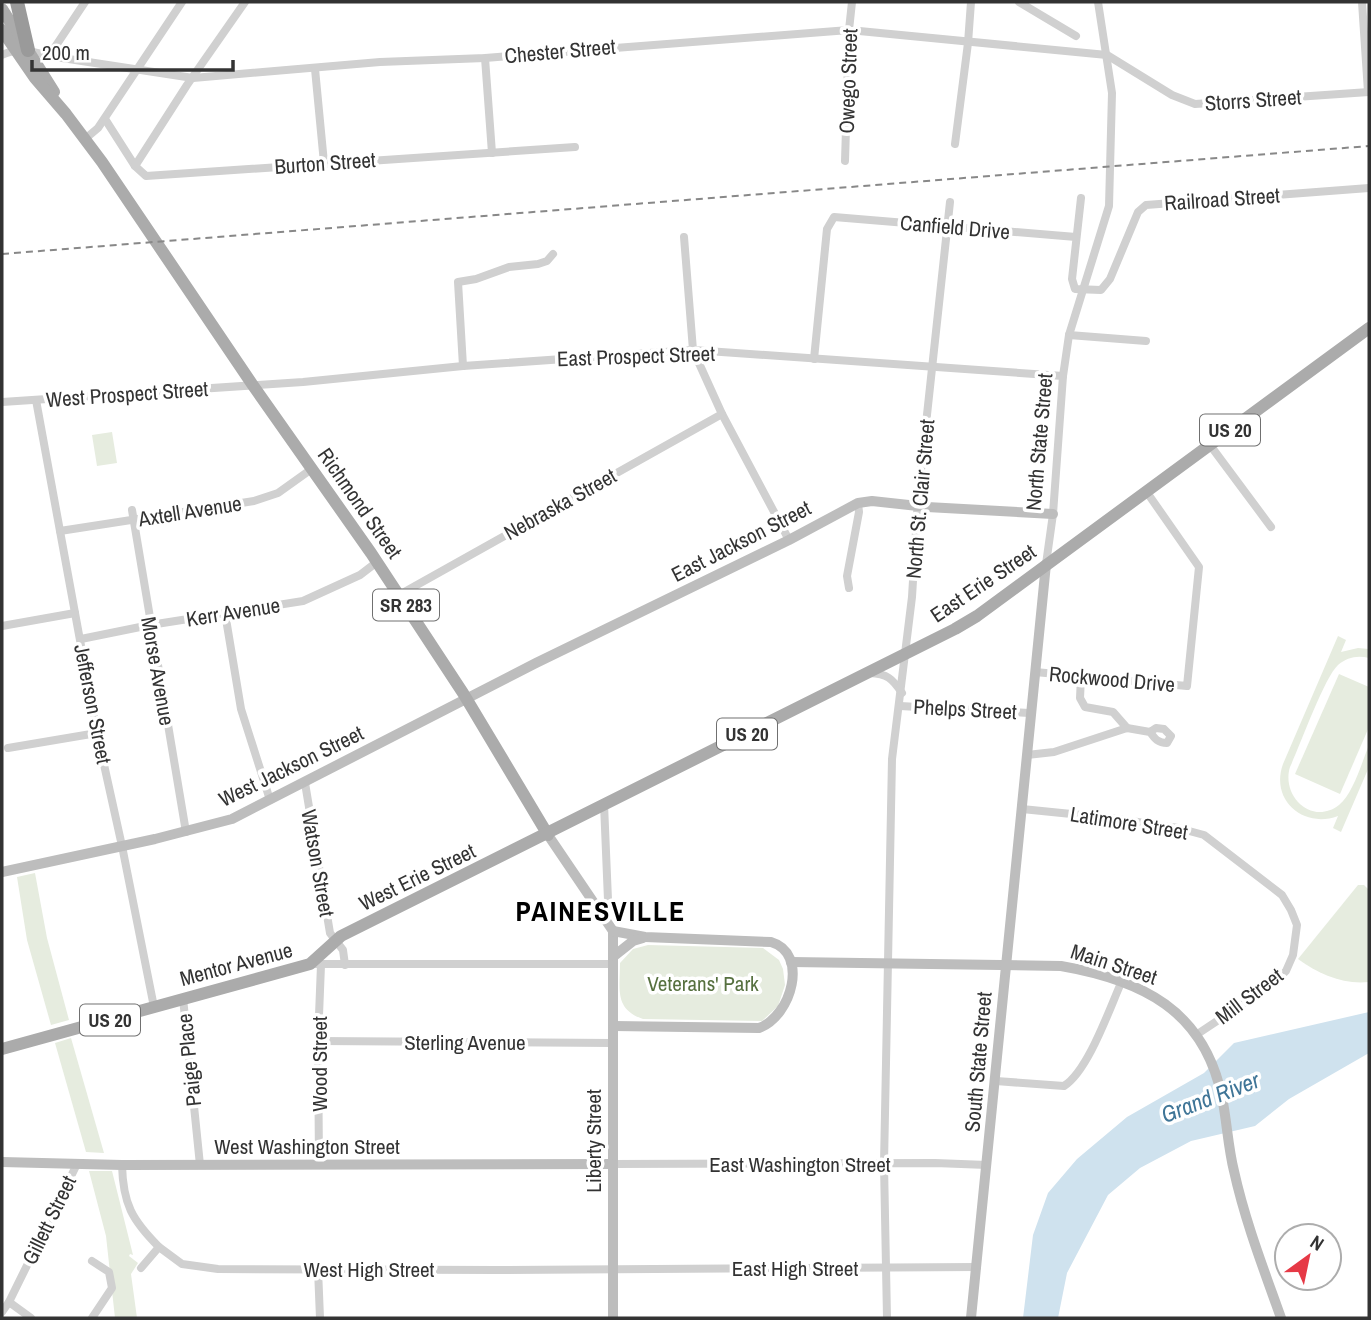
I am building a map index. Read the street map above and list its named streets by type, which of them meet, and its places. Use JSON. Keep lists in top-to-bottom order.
{
  "streets": {
    "main road": [
      "US 20",
      "Richmond Street",
      "East Erie Street",
      "SR 283",
      "West Erie Street",
      "Mentor Avenue"
    ],
    "street": [
      "Chester Street",
      "Owego Street",
      "Storrs Street",
      "Burton Street",
      "Railroad Street",
      "Canfield Drive",
      "East Prospect Street",
      "West Prospect Street",
      "North State Street",
      "North St. Clair Street",
      "Nebraska Street",
      "Axtell Avenue",
      "East Jackson Street",
      "Kerr Avenue",
      "Morse Avenue",
      "Rockwood Drive",
      "Jefferson Street",
      "Phelps Street",
      "West Jackson Street",
      "Latimore Street",
      "Watson Street",
      "Main Street",
      "Mill Street",
      "Sterling Avenue",
      "Paige Place",
      "South State Street",
      "Wood Street",
      "Liberty Street",
      "West Washington Street",
      "East Washington Street",
      "Gillett Street",
      "East High Street",
      "West High Street"
    ]
  },
  "crossings": [
    ["Chester Street", "Owego Street"],
    ["Chester Street", "Storrs Street"],
    ["Chester Street", "North State Street"],
    ["Chester Street", "Richmond Street"],
    ["Storrs Street", "North State Street"],
    ["Railroad Street", "North State Street"],
    ["Canfield Drive", "East Prospect Street"],
    ["Canfield Drive", "North St. Clair Street"],
    ["East Prospect Street", "West Prospect Street"],
    ["East Prospect Street", "North State Street"],
    ["East Prospect Street", "North St. Clair Street"],
    ["East Prospect Street", "Richmond Street"],
    ["West Prospect Street", "Richmond Street"],
    ["West Prospect Street", "Jefferson Street"],
    ["North State Street", "East Jackson Street"],
    ["North State Street", "East Erie Street"],
    ["North State Street", "Rockwood Drive"],
    ["North State Street", "Phelps Street"],
    ["North State Street", "Latimore Street"],
    ["North State Street", "South State Street"],
    ["North St. Clair Street", "East Jackson Street"],
    ["North St. Clair Street", "East Erie Street"],
    ["North St. Clair Street", "Phelps Street"],
    ["North St. Clair Street", "Main Street"],
    ["North St. Clair Street", "East Washington Street"],
    ["North St. Clair Street", "East High Street"],
    ["Richmond Street", "Nebraska Street"],
    ["Richmond Street", "Axtell Avenue"],
    ["Richmond Street", "East Jackson Street"],
    ["Richmond Street", "East Erie Street"],
    ["Richmond Street", "Kerr Avenue"],
    ["Richmond Street", "West Jackson Street"],
    ["Richmond Street", "West Erie Street"],
    ["Axtell Avenue", "Morse Avenue"],
    ["Axtell Avenue", "Jefferson Street"],
    ["East Jackson Street", "West Jackson Street"],
    ["East Erie Street", "Rockwood Drive"],
    ["East Erie Street", "West Erie Street"],
    ["Kerr Avenue", "Morse Avenue"],
    ["Kerr Avenue", "Jefferson Street"],
    ["Morse Avenue", "West Jackson Street"],
    ["Jefferson Street", "West Jackson Street"],
    ["Jefferson Street", "Mentor Avenue"],
    ["West Jackson Street", "Watson Street"],
    ["Latimore Street", "Mill Street"],
    ["Latimore Street", "South State Street"],
    ["Watson Street", "West Erie Street"],
    ["Watson Street", "Mentor Avenue"],
    ["West Erie Street", "Mentor Avenue"],
    ["West Erie Street", "Wood Street"],
    ["Mentor Avenue", "Paige Place"],
    ["Mentor Avenue", "Wood Street"],
    ["Mentor Avenue", "Liberty Street"],
    ["Main Street", "Mill Street"],
    ["Main Street", "South State Street"],
    ["Sterling Avenue", "Wood Street"],
    ["Sterling Avenue", "Liberty Street"],
    ["Paige Place", "West Washington Street"],
    ["South State Street", "East Washington Street"],
    ["South State Street", "East High Street"],
    ["Wood Street", "West Washington Street"],
    ["Liberty Street", "West Washington Street"],
    ["Liberty Street", "East Washington Street"],
    ["Liberty Street", "East High Street"],
    ["Liberty Street", "West High Street"],
    ["West Washington Street", "East Washington Street"],
    ["West Washington Street", "Gillett Street"],
    ["West Washington Street", "West High Street"],
    ["East High Street", "West High Street"]
  ],
  "districts": ["PAINESVILLE"],
  "water": ["Grand River"],
  "parks": ["Veterans' Park"],
  "scale_bar": "200 m",
  "north": "top right"
}
